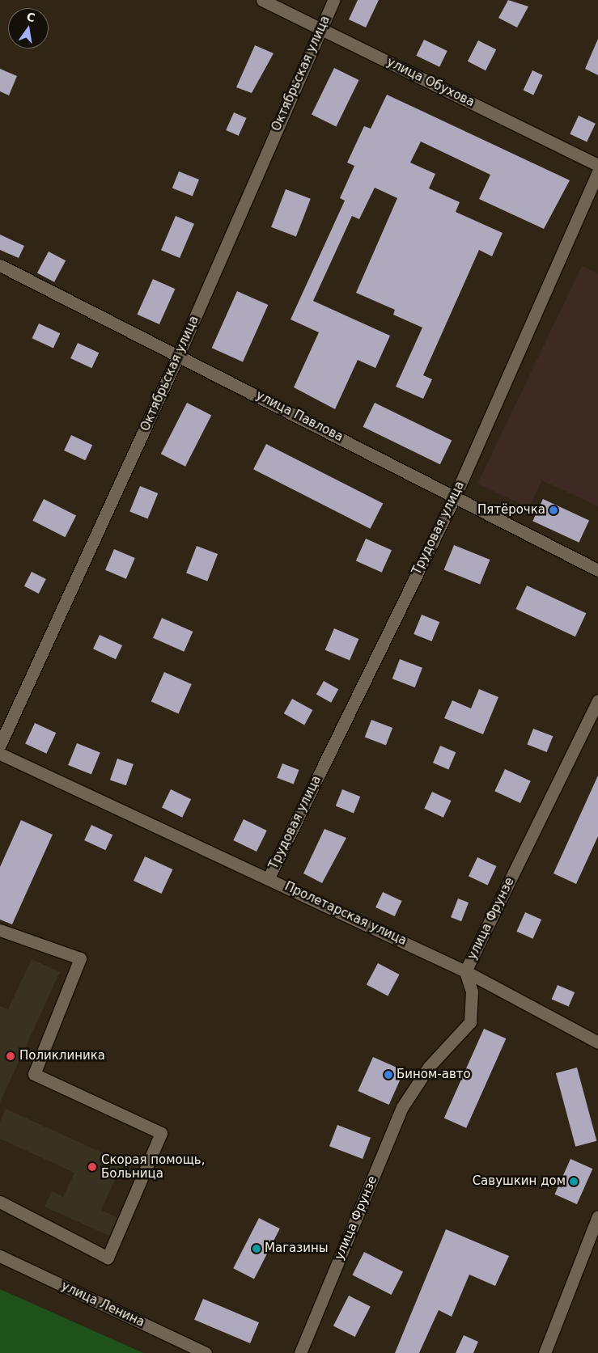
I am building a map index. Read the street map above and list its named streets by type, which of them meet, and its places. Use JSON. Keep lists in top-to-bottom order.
{
  "streets": {
    "street": [
      "Октябрьская улица",
      "улица Обухова",
      "улица Павлова",
      "Трудовая улица",
      "Пролетарская улица",
      "улица Фрунзе",
      "улица Ленина"
    ]
  },
  "crossings": [
    ["Октябрьская улица", "улица Обухова"],
    ["Октябрьская улица", "улица Павлова"],
    ["улица Павлова", "Трудовая улица"],
    ["Трудовая улица", "Пролетарская улица"],
    ["Пролетарская улица", "улица Фрунзе"]
  ],
  "places": [
    "Пятёрочка",
    "Поликлиника",
    "Бином-авто",
    "Скорая помощь, Больница",
    "Савушкин дом",
    "Магазины"
  ],
  "north": "top"
}
